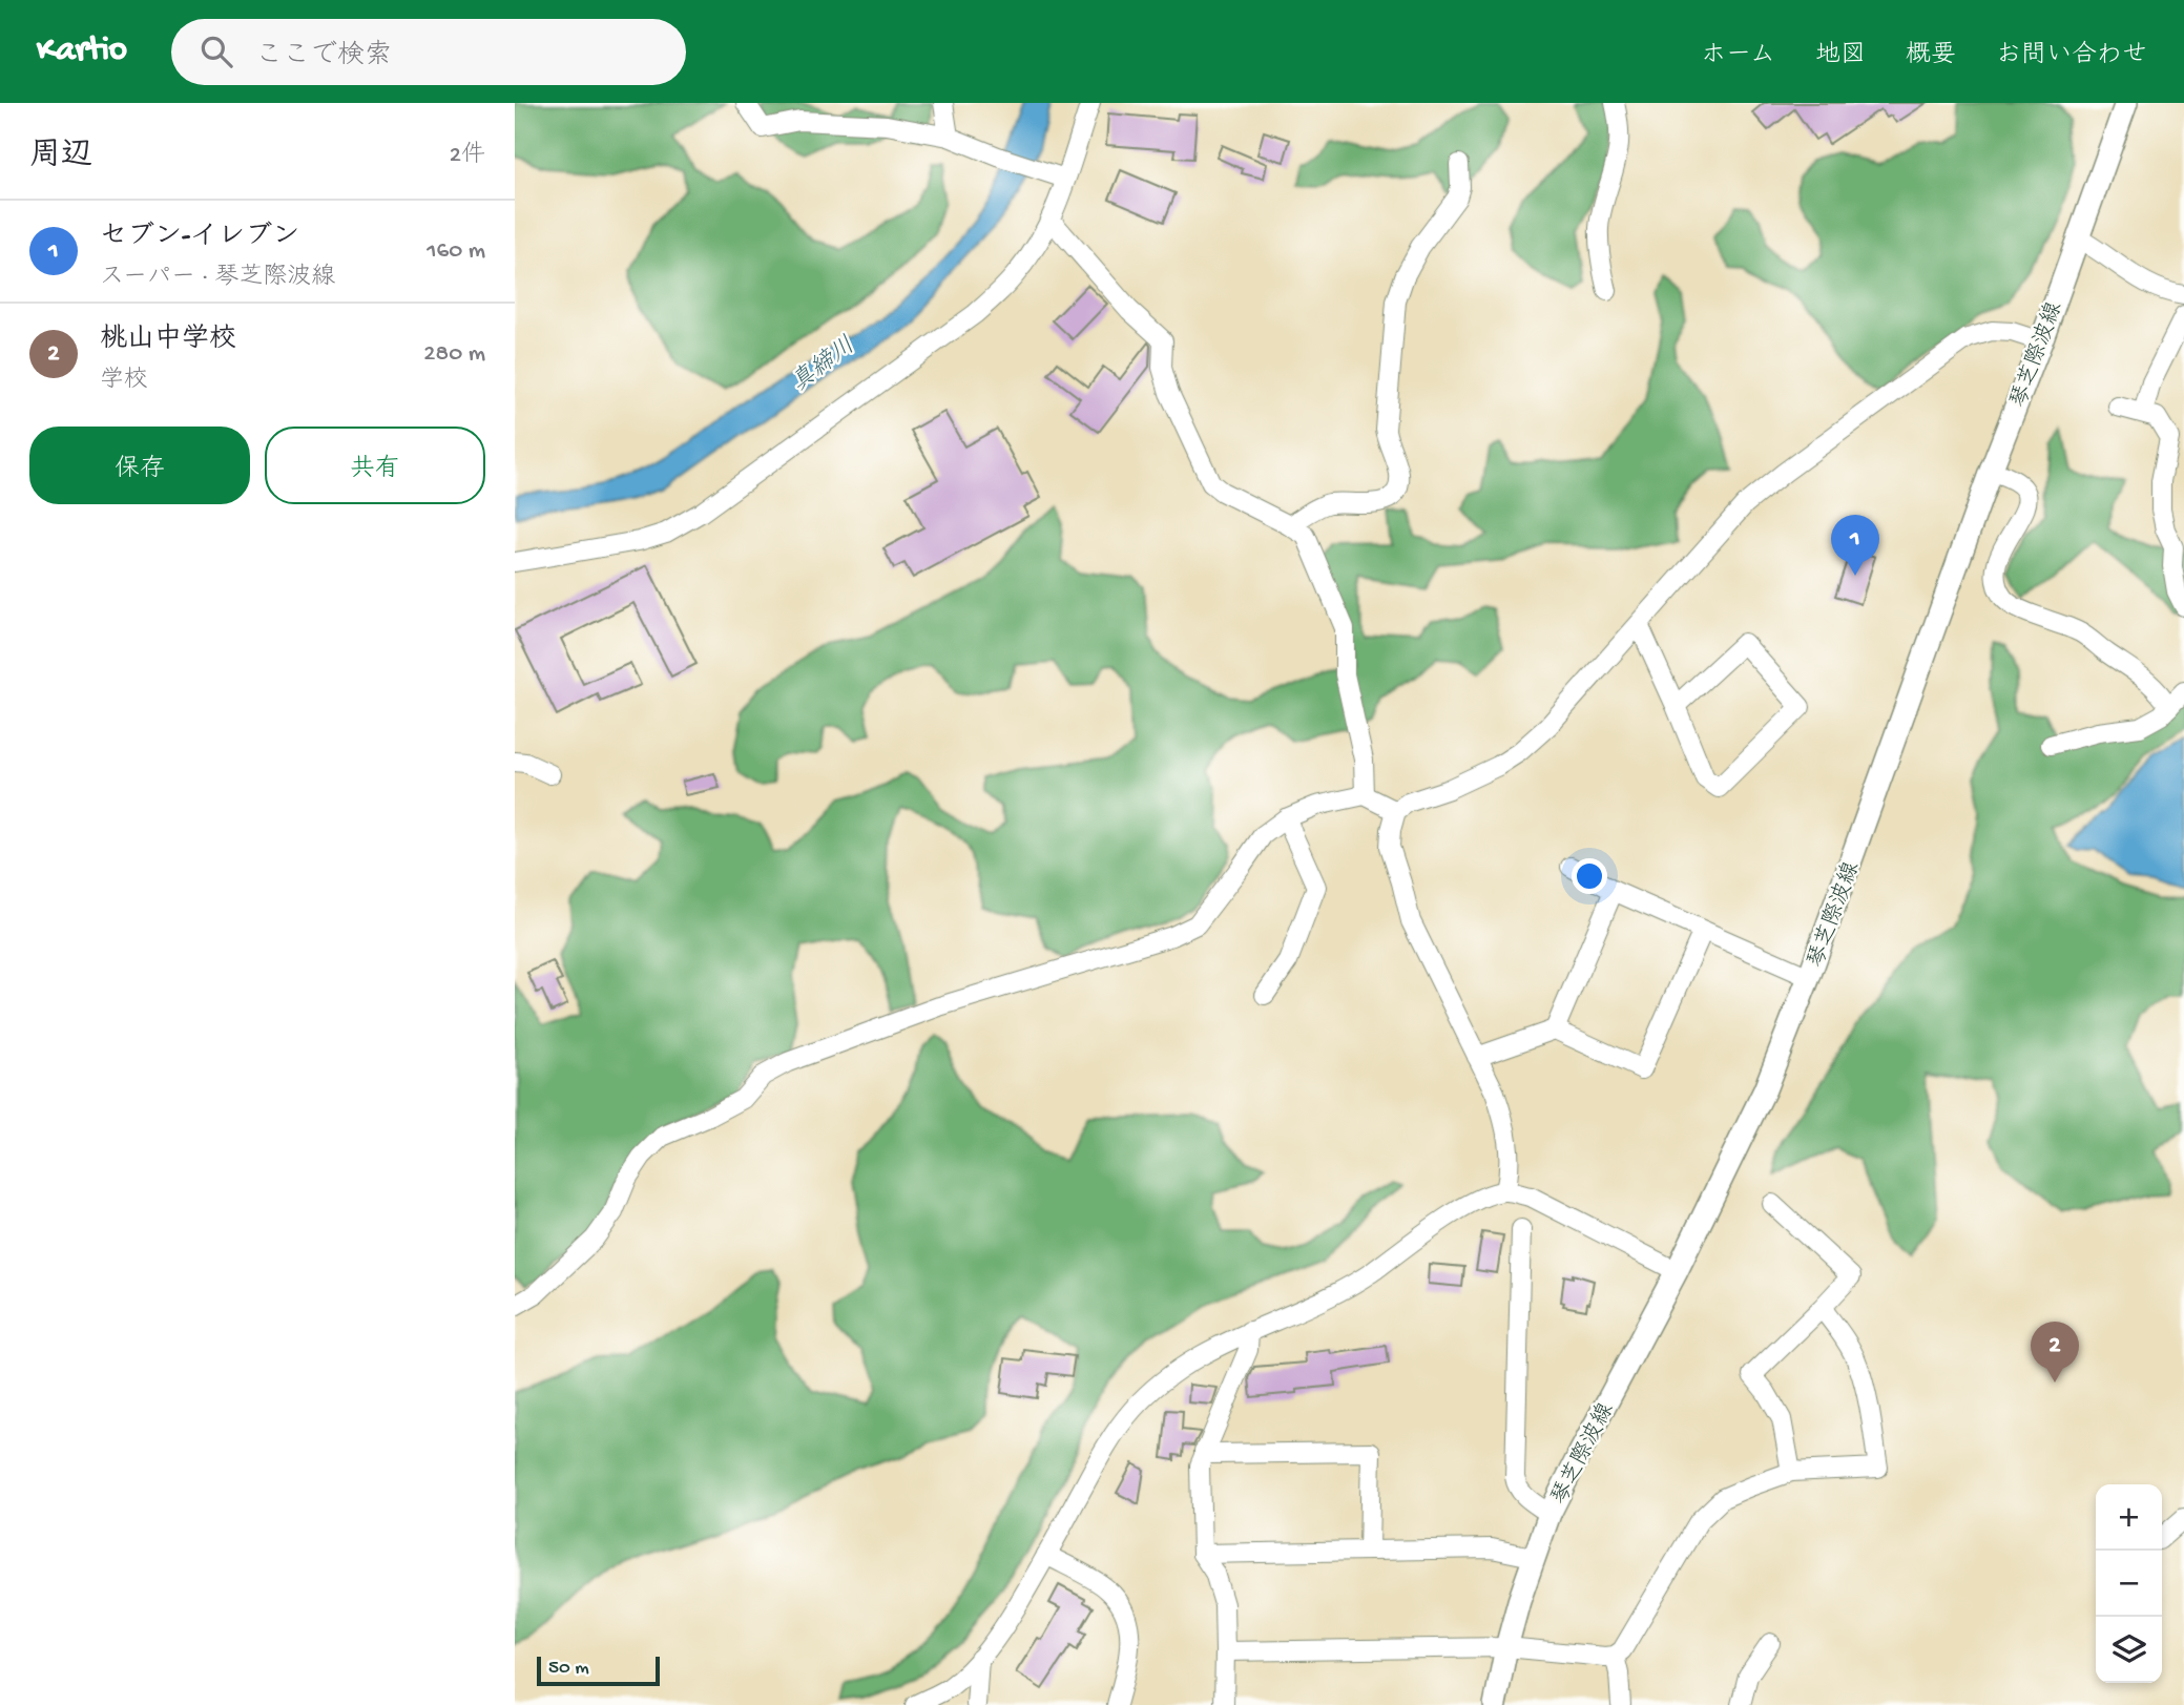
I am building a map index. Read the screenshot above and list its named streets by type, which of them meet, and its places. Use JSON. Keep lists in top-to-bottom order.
{
  "streets": {
    "main road": ["琴芝際波線"]
  },
  "water": ["真締川"],
  "scale_bar": "50 m",
  "page": {
    "header": "Kartio",
    "search": "ここで検索",
    "nav": [
      "ホーム",
      "地図",
      "概要",
      "お問い合わせ"
    ],
    "heading": ["周辺", "2件"],
    "list": [
      {
        "mark": "1",
        "name": "セブン-イレブン",
        "note": "スーパー · 琴芝際波線",
        "value": "160 m"
      },
      {
        "mark": "2",
        "name": "桃山中学校",
        "note": "学校",
        "value": "280 m"
      }
    ],
    "buttons": ["保存", "共有"],
    "pins": ["1", "2"],
    "map_buttons": ["+", "−"],
    "scale": "50 m"
  }
}
